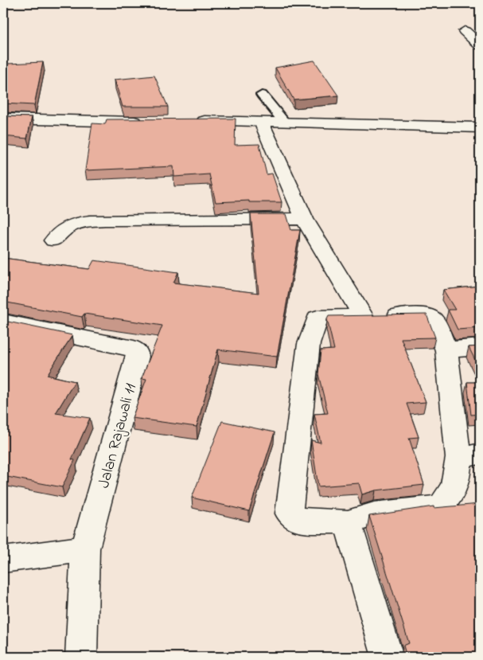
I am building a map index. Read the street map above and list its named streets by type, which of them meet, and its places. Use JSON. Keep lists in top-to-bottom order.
{
  "streets": {
    "street": ["Jalan Rajawali 11"]
  }
}
